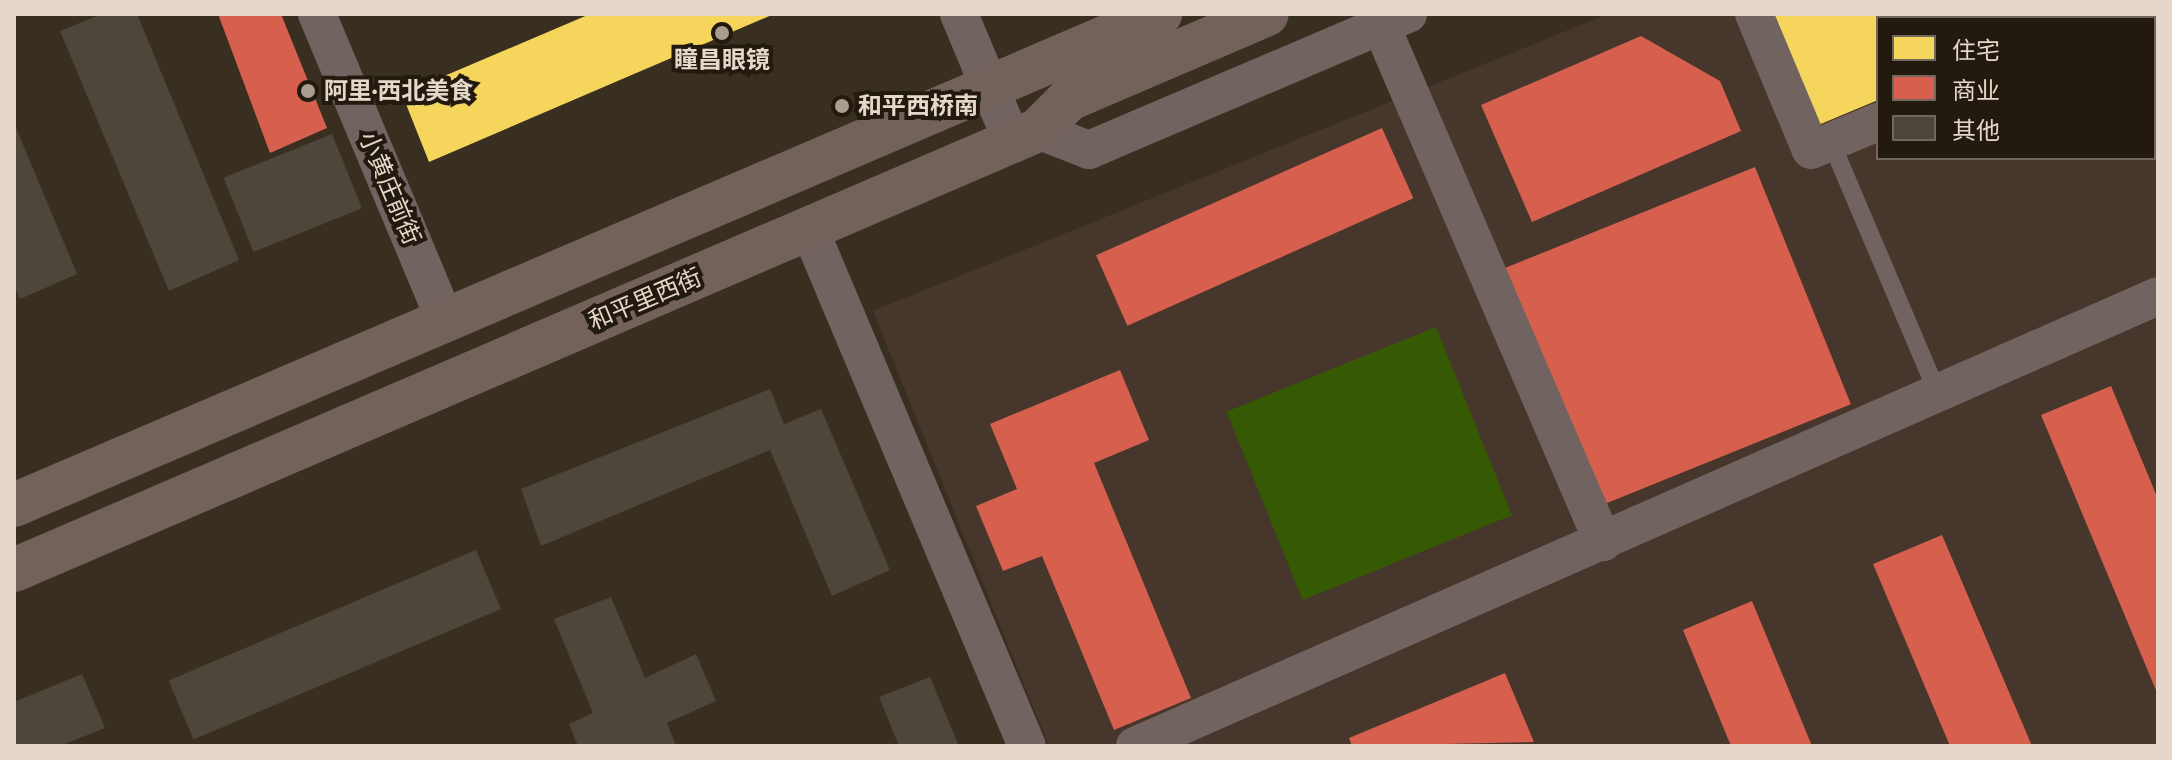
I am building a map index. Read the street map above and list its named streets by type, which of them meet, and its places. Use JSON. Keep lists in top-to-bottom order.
{
  "streets": {
    "main road": ["和平里西街"],
    "street": ["小黄庄前街"]
  },
  "places": ["瞳昌眼镜", "阿里·西北美食", "和平西桥南"],
  "legend": ["住宅", "商业", "其他"]
}
